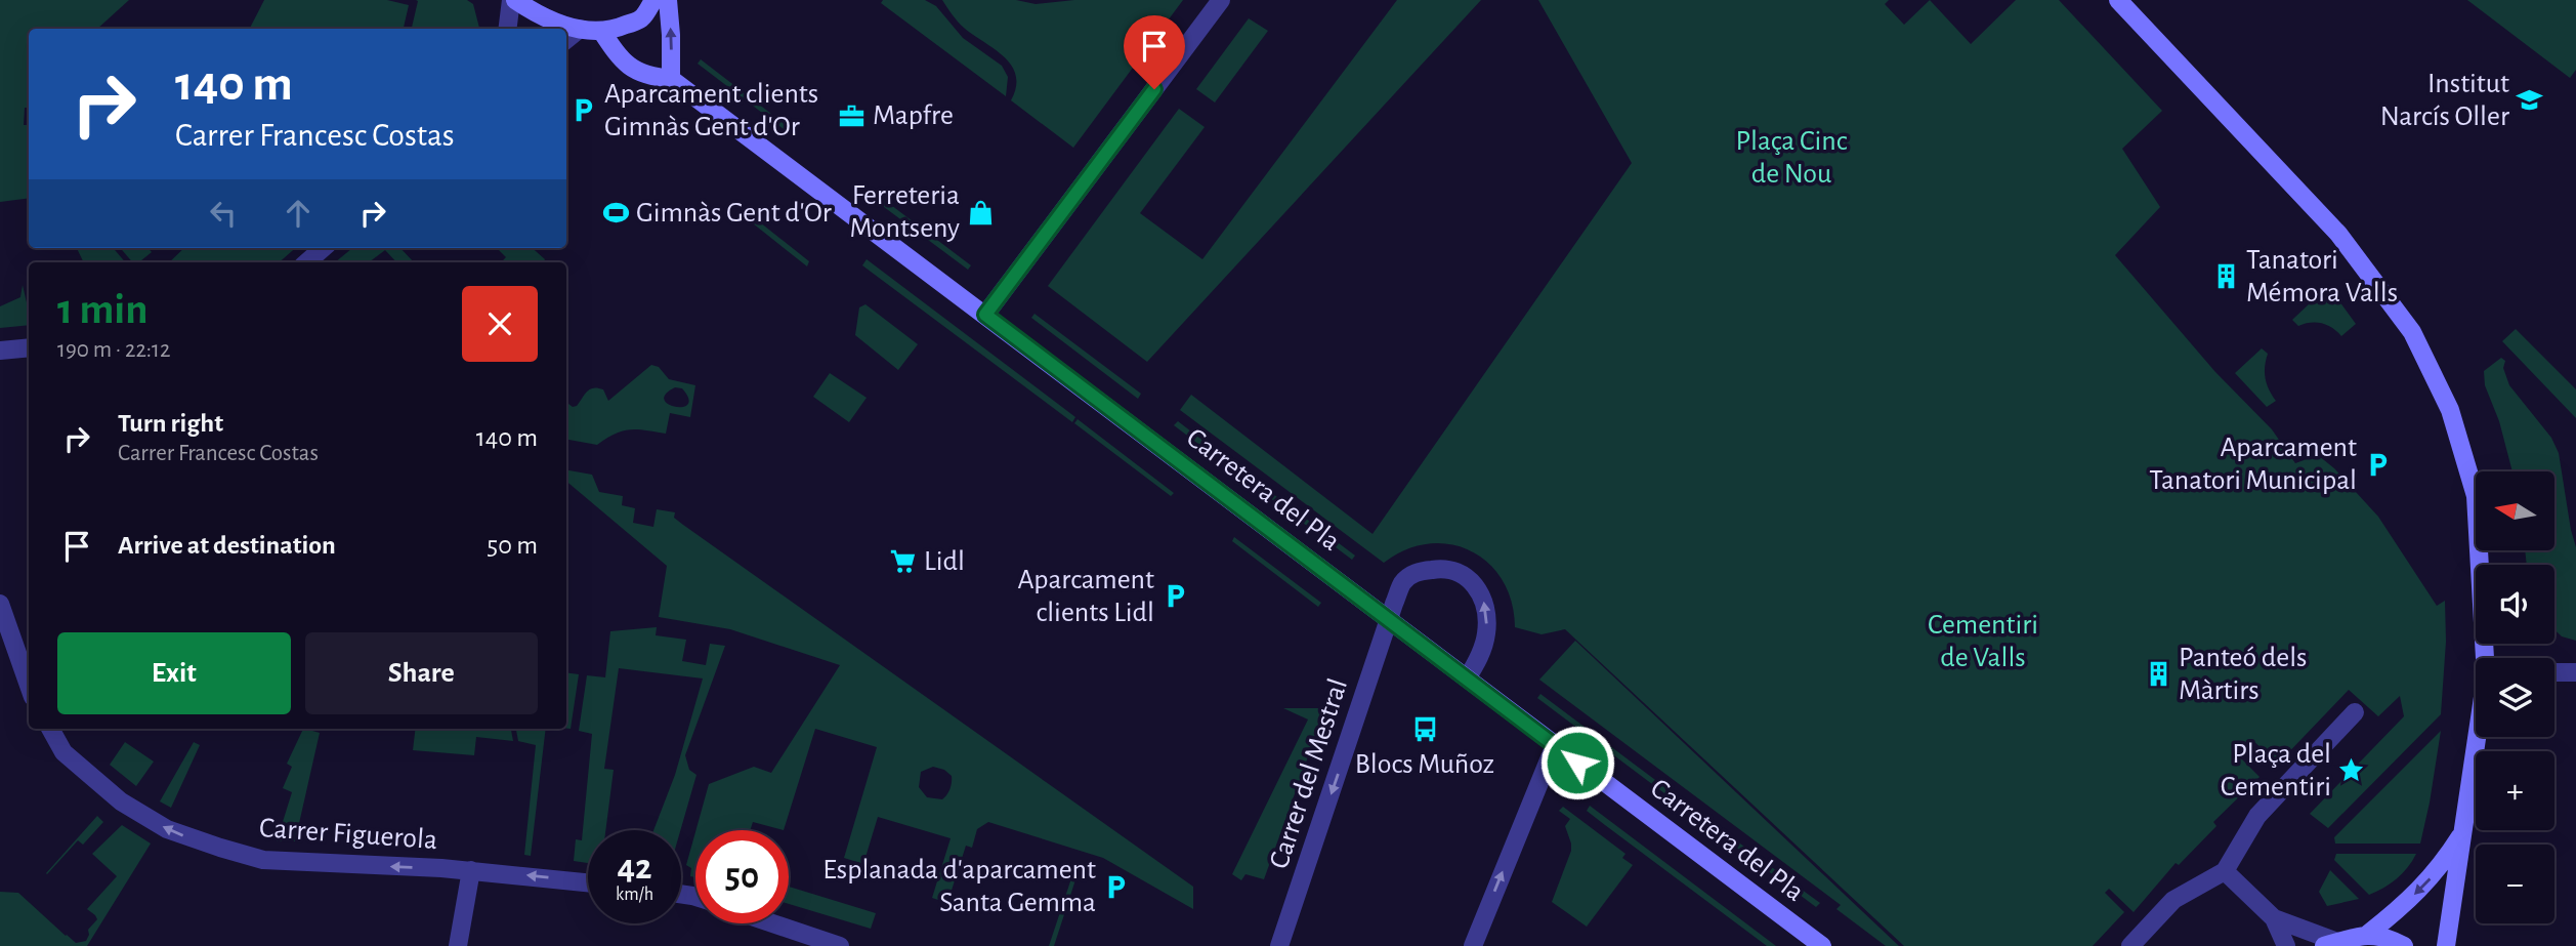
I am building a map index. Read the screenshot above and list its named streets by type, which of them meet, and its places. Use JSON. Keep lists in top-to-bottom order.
{
  "streets": {
    "main road": ["Carretera del Pla"],
    "street": ["Carrer del Mestral", "Carrer Figuerola"]
  },
  "crossings": [
    ["Carretera del Pla", "Carrer del Mestral"]
  ],
  "one_way": ["Carrer Figuerola"],
  "parks": ["Plaça Cinc de Nou", "Cementiri de Valls"],
  "places": {
    "school or university": ["Institut Narcís Oller"],
    "parking": [
      "Aparcament clients Gimnàs Gent d'Or",
      "Aparcament Tanatori Municipal",
      "Aparcament clients Lidl",
      "Esplanada d'aparcament Santa Gemma"
    ],
    "office": ["Mapfre"],
    "shop": ["Ferreteria Montseny"],
    "sports": ["Gimnàs Gent d'Or"],
    "building": ["Tanatori Mémora Valls", "Panteó dels Màrtirs"],
    "supermarket": ["Lidl"],
    "bus stop": ["Blocs Muñoz"],
    "place": ["Plaça del Cementiri"]
  },
  "north": "left",
  "page": {
    "turn": ["140 m", "Carrer Francesc Costas"],
    "heading": ["1 min", "190 m · 22:12"],
    "list": [
      {
        "name": "Turn right",
        "note": "Carrer Francesc Costas",
        "value": "140 m"
      },
      {
        "name": "Arrive at destination",
        "value": "50 m"
      }
    ],
    "map_buttons": ["+", "−"],
    "buttons": ["Exit", "Share"],
    "speed": "42 km/h",
    "limit": "50"
  }
}
